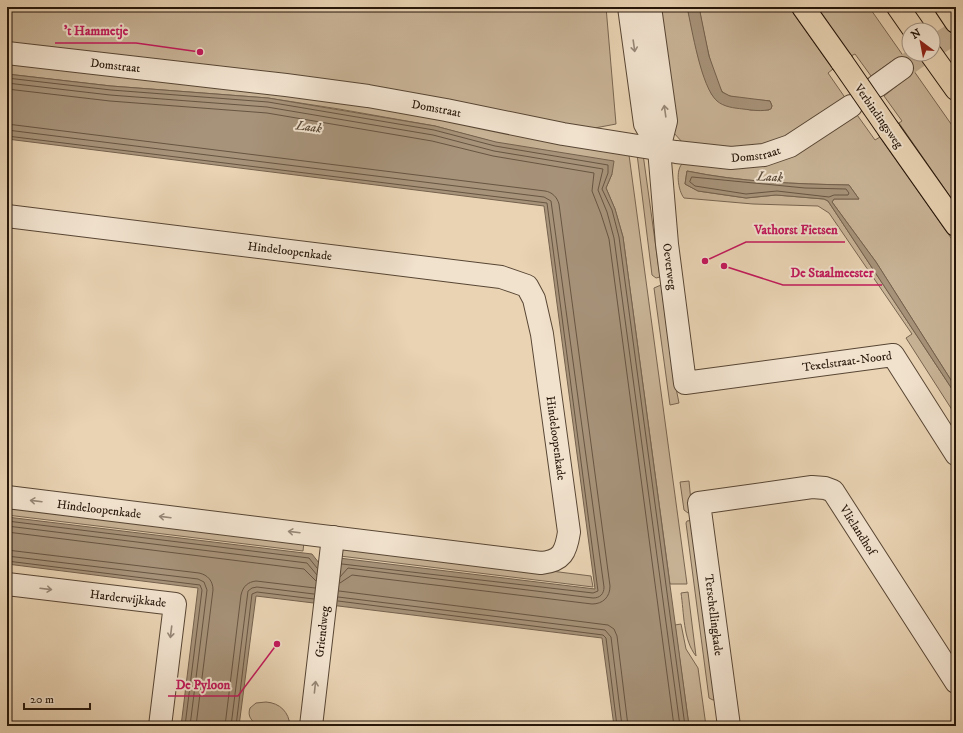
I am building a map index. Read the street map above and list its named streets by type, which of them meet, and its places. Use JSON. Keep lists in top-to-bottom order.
{
  "streets": {
    "main road": ["Verbindingsweg"],
    "street": [
      "Domstraat",
      "Hindeloopenkade",
      "Oeverweg",
      "Texelstraat-Noord",
      "Vlielandhof",
      "Harderwijkkade",
      "Terschellingkade",
      "Griendweg"
    ]
  },
  "crossings": [
    ["Domstraat", "Oeverweg"],
    ["Hindeloopenkade", "Griendweg"],
    ["Oeverweg", "Texelstraat-Noord"],
    ["Vlielandhof", "Terschellingkade"]
  ],
  "one_way": ["Griendweg"],
  "water": ["Laak"],
  "places": [
    "'t Hammetje",
    "Vathorst Fietsen",
    "De Staalmeester",
    "De Pyloon"
  ],
  "scale_bar": "20 m",
  "north": "top left"
}
